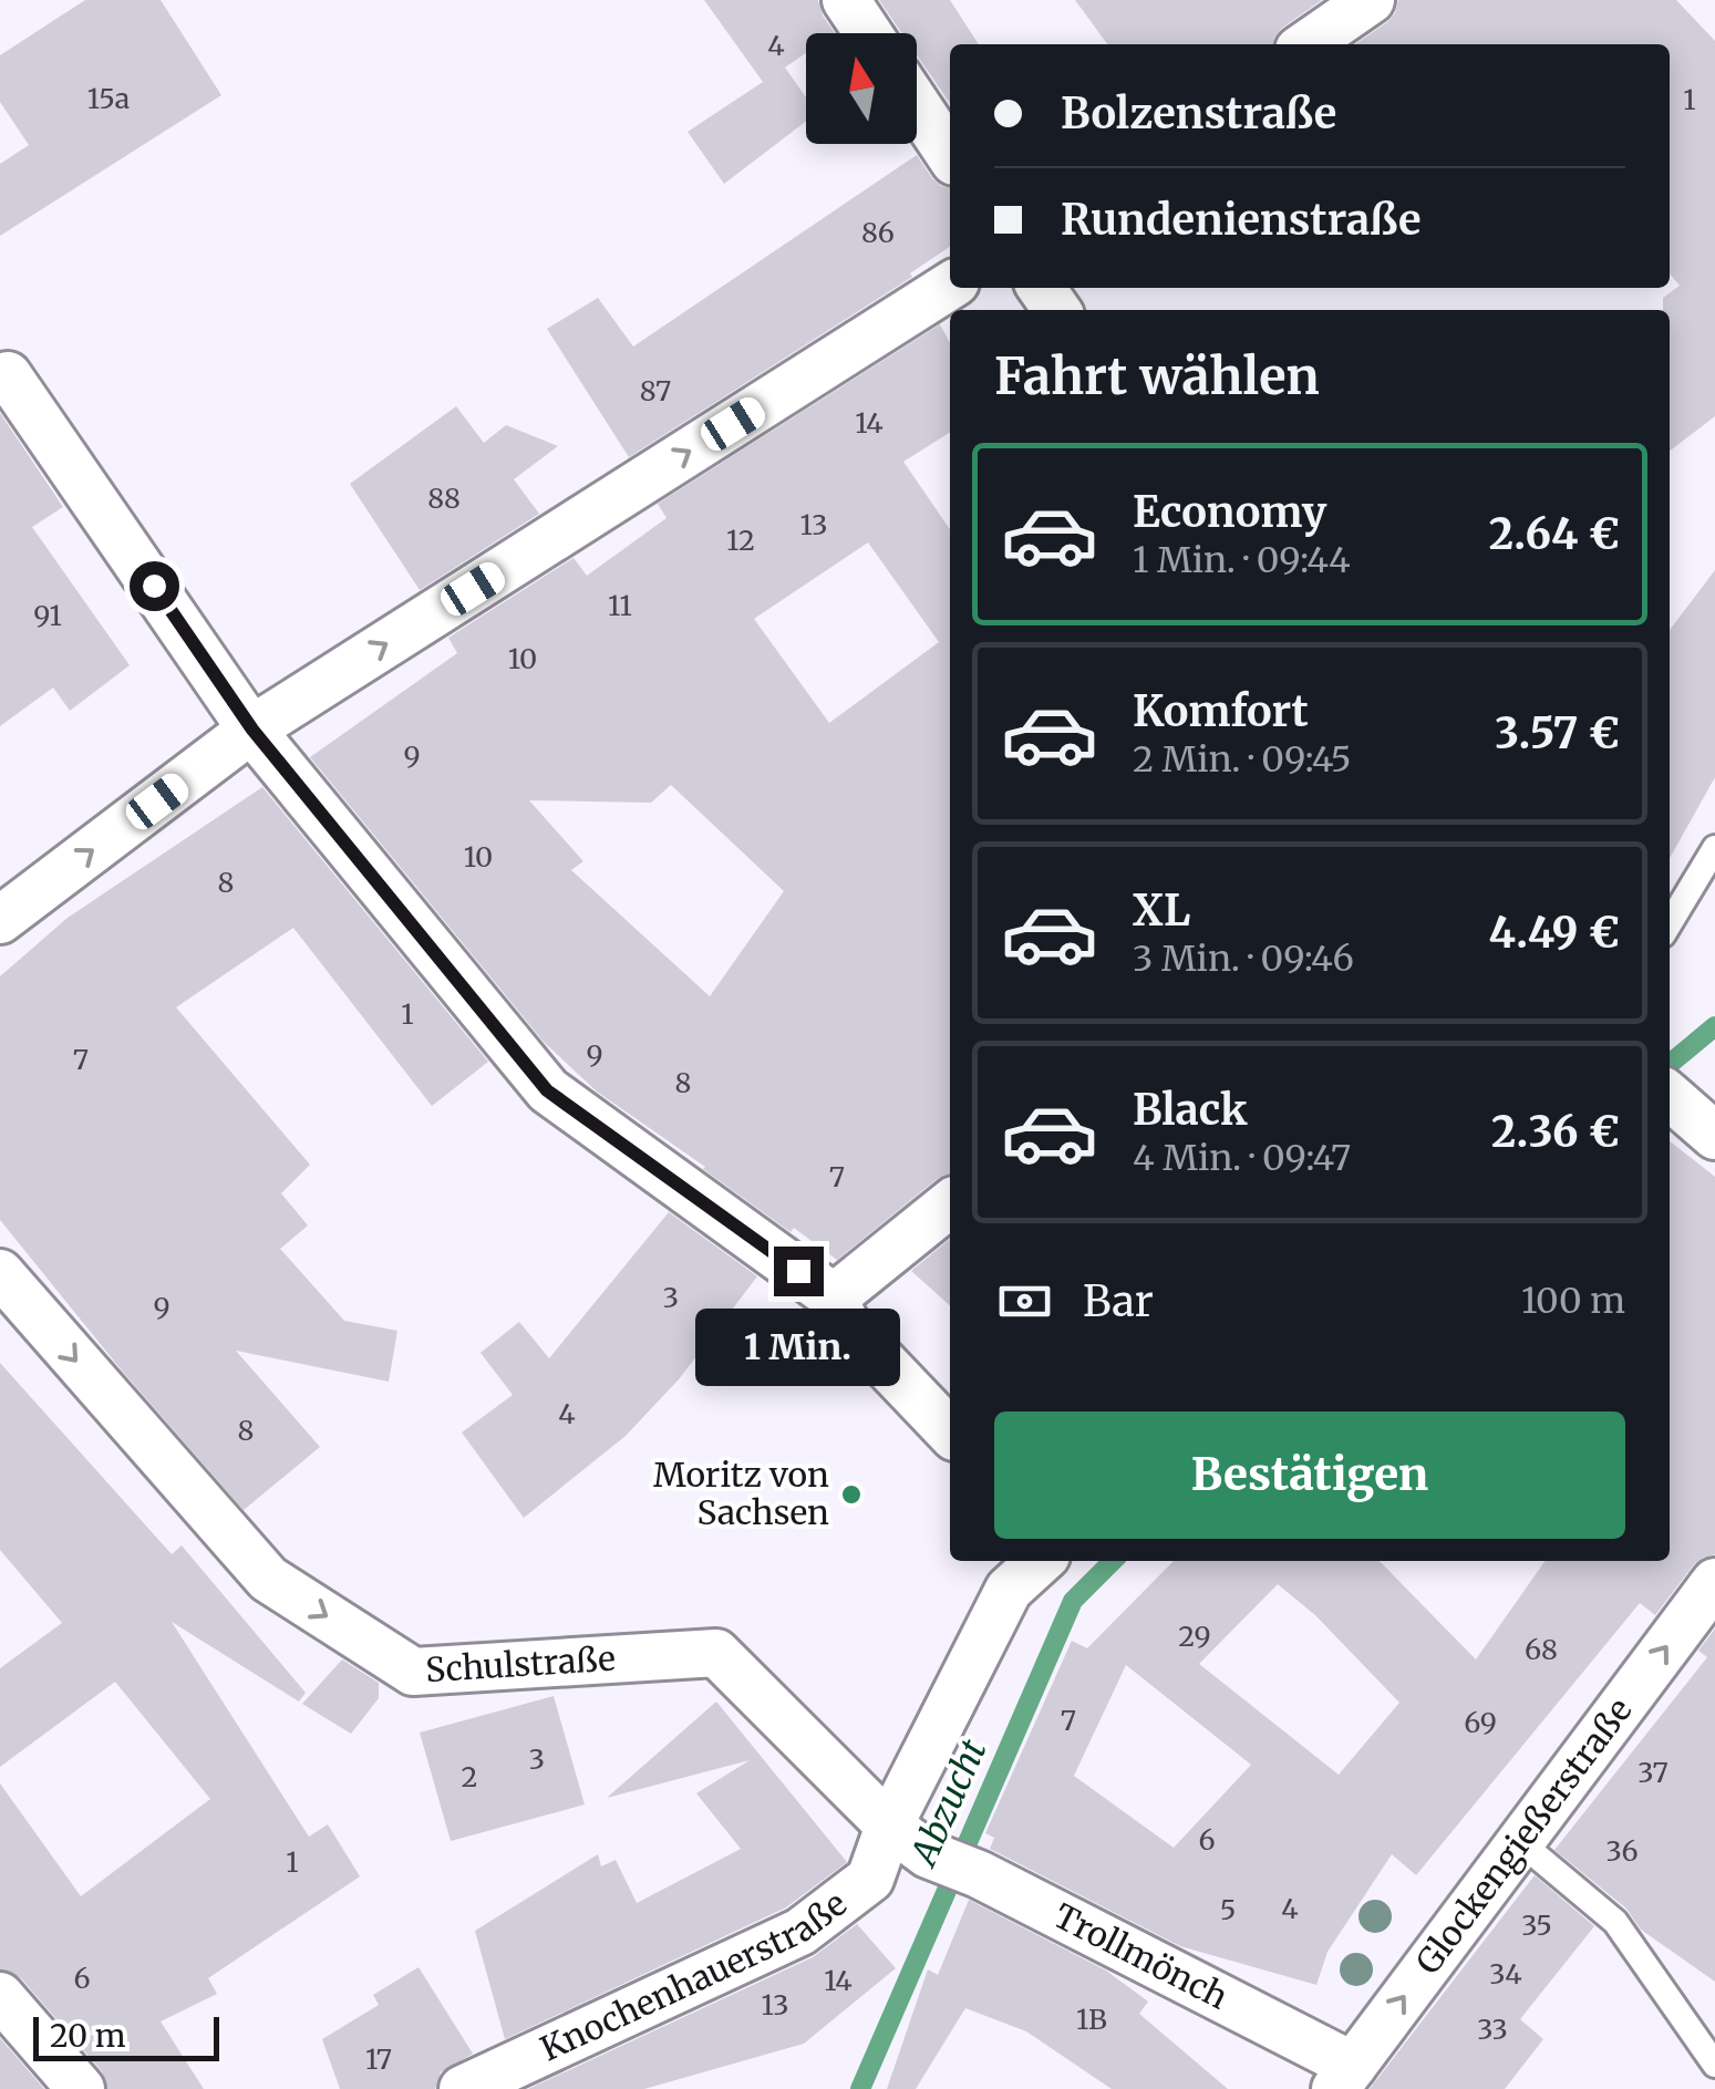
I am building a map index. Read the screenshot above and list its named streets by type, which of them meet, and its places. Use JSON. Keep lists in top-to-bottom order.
{
  "streets": {
    "street": [
      "Schulstraße",
      "Glockengießerstraße",
      "Trollmönch",
      "Knochenhauerstraße"
    ]
  },
  "crossings": [
    ["Schulstraße", "Trollmönch"],
    ["Schulstraße", "Knochenhauerstraße"],
    ["Glockengießerstraße", "Trollmönch"]
  ],
  "one_way": ["Schulstraße", "Glockengießerstraße"],
  "water": ["Abzucht"],
  "places": ["Moritz von Sachsen"],
  "house_numbers": [
    "4",
    "15a",
    "1",
    "86",
    "87",
    "14",
    "88",
    "13",
    "12",
    "11",
    "91",
    "10",
    "9",
    "10",
    "8",
    "1",
    "9",
    "7",
    "8",
    "7",
    "3",
    "9",
    "4",
    "8",
    "29",
    "68",
    "7",
    "69",
    "3",
    "37",
    "2",
    "6",
    "36",
    "1",
    "4",
    "5",
    "35",
    "34",
    "6",
    "14",
    "13",
    "1B",
    "33",
    "17"
  ],
  "scale_bar": "20 m",
  "north": "top",
  "page": {
    "banner": ["Bolzenstraße", "Rundenienstraße"],
    "heading": "Fahrt wählen",
    "list": [
      {
        "name": "Economy",
        "note": "1 Min. · 09:44",
        "value": "2.64 €"
      },
      {
        "name": "Komfort",
        "note": "2 Min. · 09:45",
        "value": "3.57 €"
      },
      {
        "name": "XL",
        "note": "3 Min. · 09:46",
        "value": "4.49 €"
      },
      {
        "name": "Black",
        "note": "4 Min. · 09:47",
        "value": "2.36 €"
      }
    ],
    "pay": ["Bar", "100 m"],
    "bubble": "1 Min.",
    "buttons": "Bestätigen",
    "scale": "20 m"
  }
}
